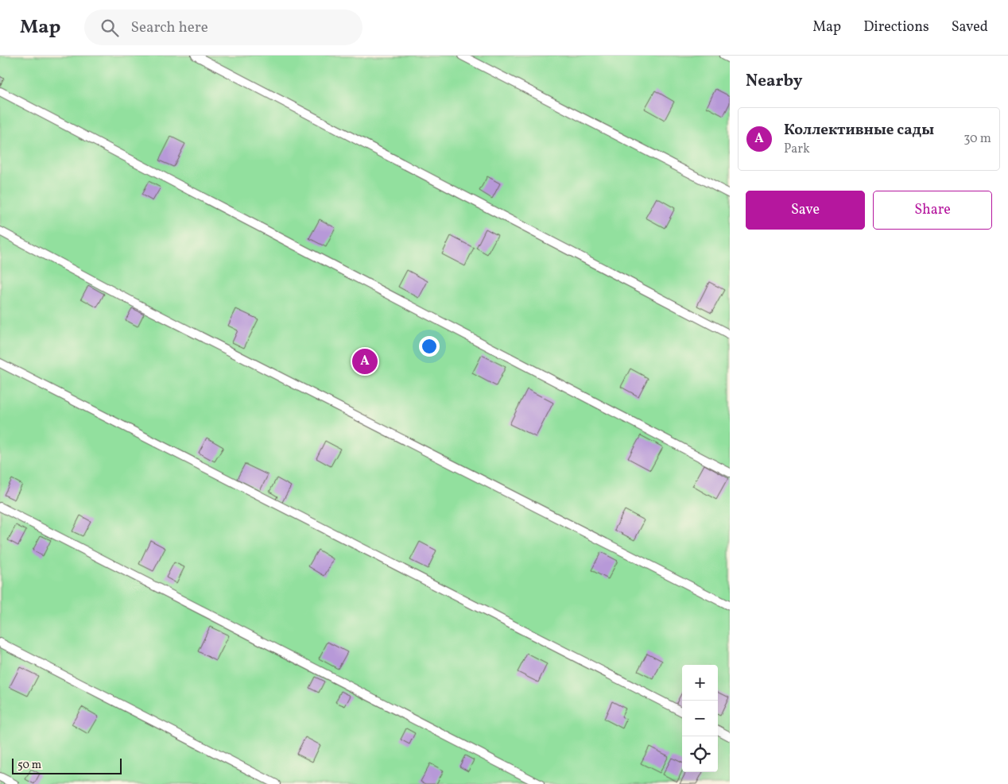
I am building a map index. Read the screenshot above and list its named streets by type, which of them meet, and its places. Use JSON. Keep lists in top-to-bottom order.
{
  "scale_bar": "50 m",
  "page": {
    "header": "Map",
    "search": "Search here",
    "nav": ["Map", "Directions", "Saved"],
    "heading": "Nearby",
    "list": [
      {
        "mark": "A",
        "name": "Коллективные сады",
        "note": "Park",
        "value": "30 m"
      }
    ],
    "buttons": ["Save", "Share"],
    "pins": "A",
    "map_buttons": ["+", "−"],
    "scale": "50 m"
  }
}
